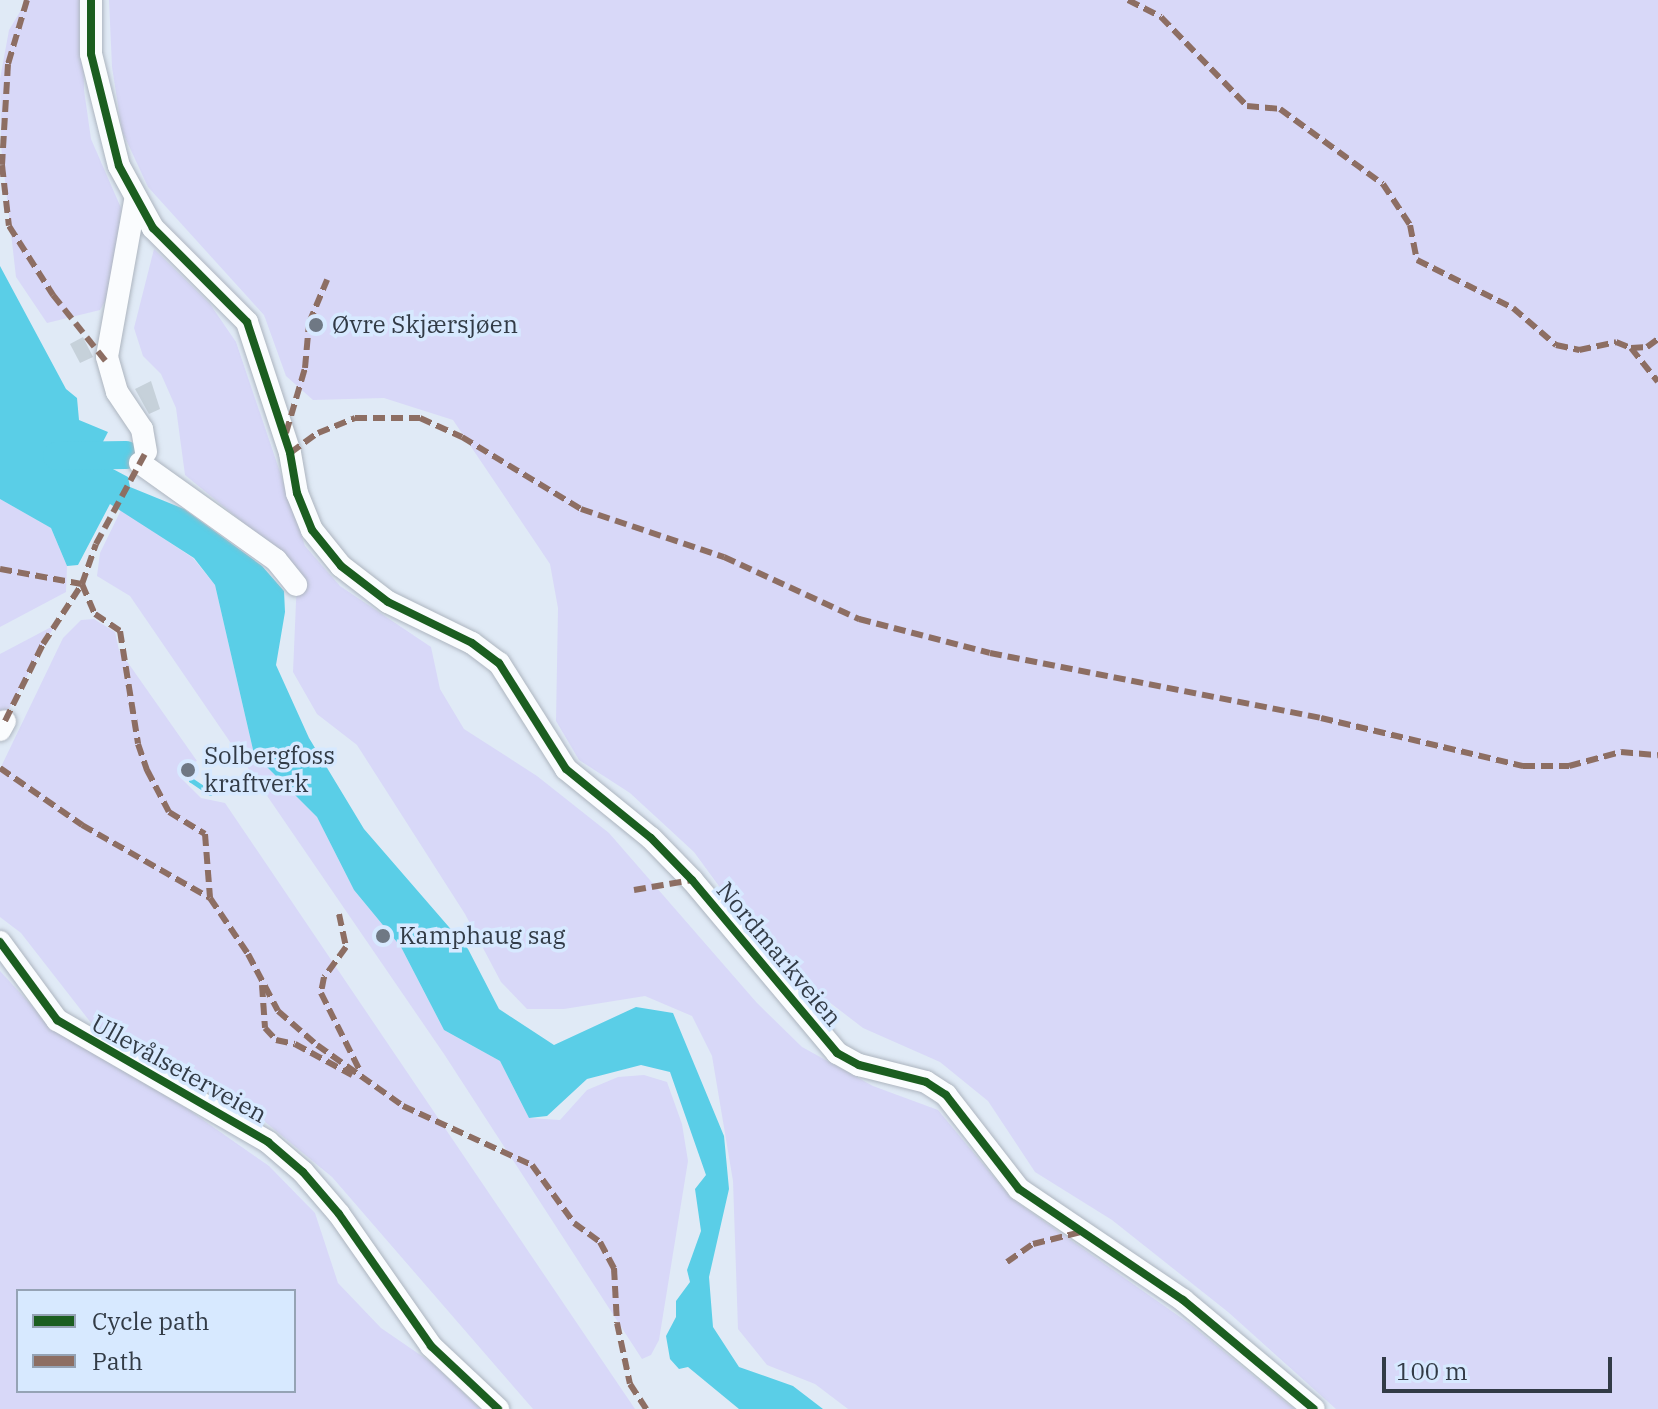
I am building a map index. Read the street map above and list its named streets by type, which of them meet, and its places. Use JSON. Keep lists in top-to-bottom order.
{
  "streets": {
    "street": ["Nordmarkveien", "Ullevålseterveien"]
  },
  "places": ["Øvre Skjærsjøen", "Solbergfoss kraftverk", "Kamphaug sag"],
  "legend": ["Cycle path", "Path"],
  "scale_bar": "100 m"
}
